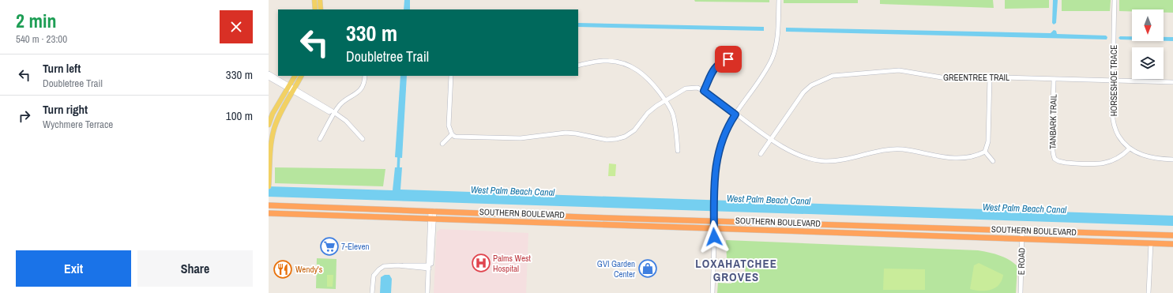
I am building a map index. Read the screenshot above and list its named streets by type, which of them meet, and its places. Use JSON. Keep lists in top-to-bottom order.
{
  "streets": {
    "highway": ["SOUTHERN BOULEVARD"],
    "street": [
      "GREENTREE TRAIL",
      "HORSESHOE TRACE",
      "TANBARK TRAIL",
      "E ROAD"
    ]
  },
  "crossings": [
    ["GREENTREE TRAIL", "HORSESHOE TRACE"],
    ["GREENTREE TRAIL", "TANBARK TRAIL"],
    ["HORSESHOE TRACE", "TANBARK TRAIL"],
    ["SOUTHERN BOULEVARD", "E ROAD"]
  ],
  "districts": ["LOXAHATCHEE GROVES"],
  "water": ["West Palm Beach Canal"],
  "places": {
    "supermarket": ["7-Eleven"],
    "hospital": ["Palms West Hospital"],
    "shop": ["GVI Garden Center"],
    "restaurant": ["Wendy's"]
  },
  "north": "bottom",
  "page": {
    "heading": ["2 min", "540 m · 23:00"],
    "turn": ["330 m", "Doubletree Trail"],
    "list": [
      {
        "name": "Turn left",
        "note": "Doubletree Trail",
        "value": "330 m"
      },
      {
        "name": "Turn right",
        "note": "Wychmere Terrace",
        "value": "100 m"
      }
    ],
    "buttons": ["Exit", "Share"]
  }
}
